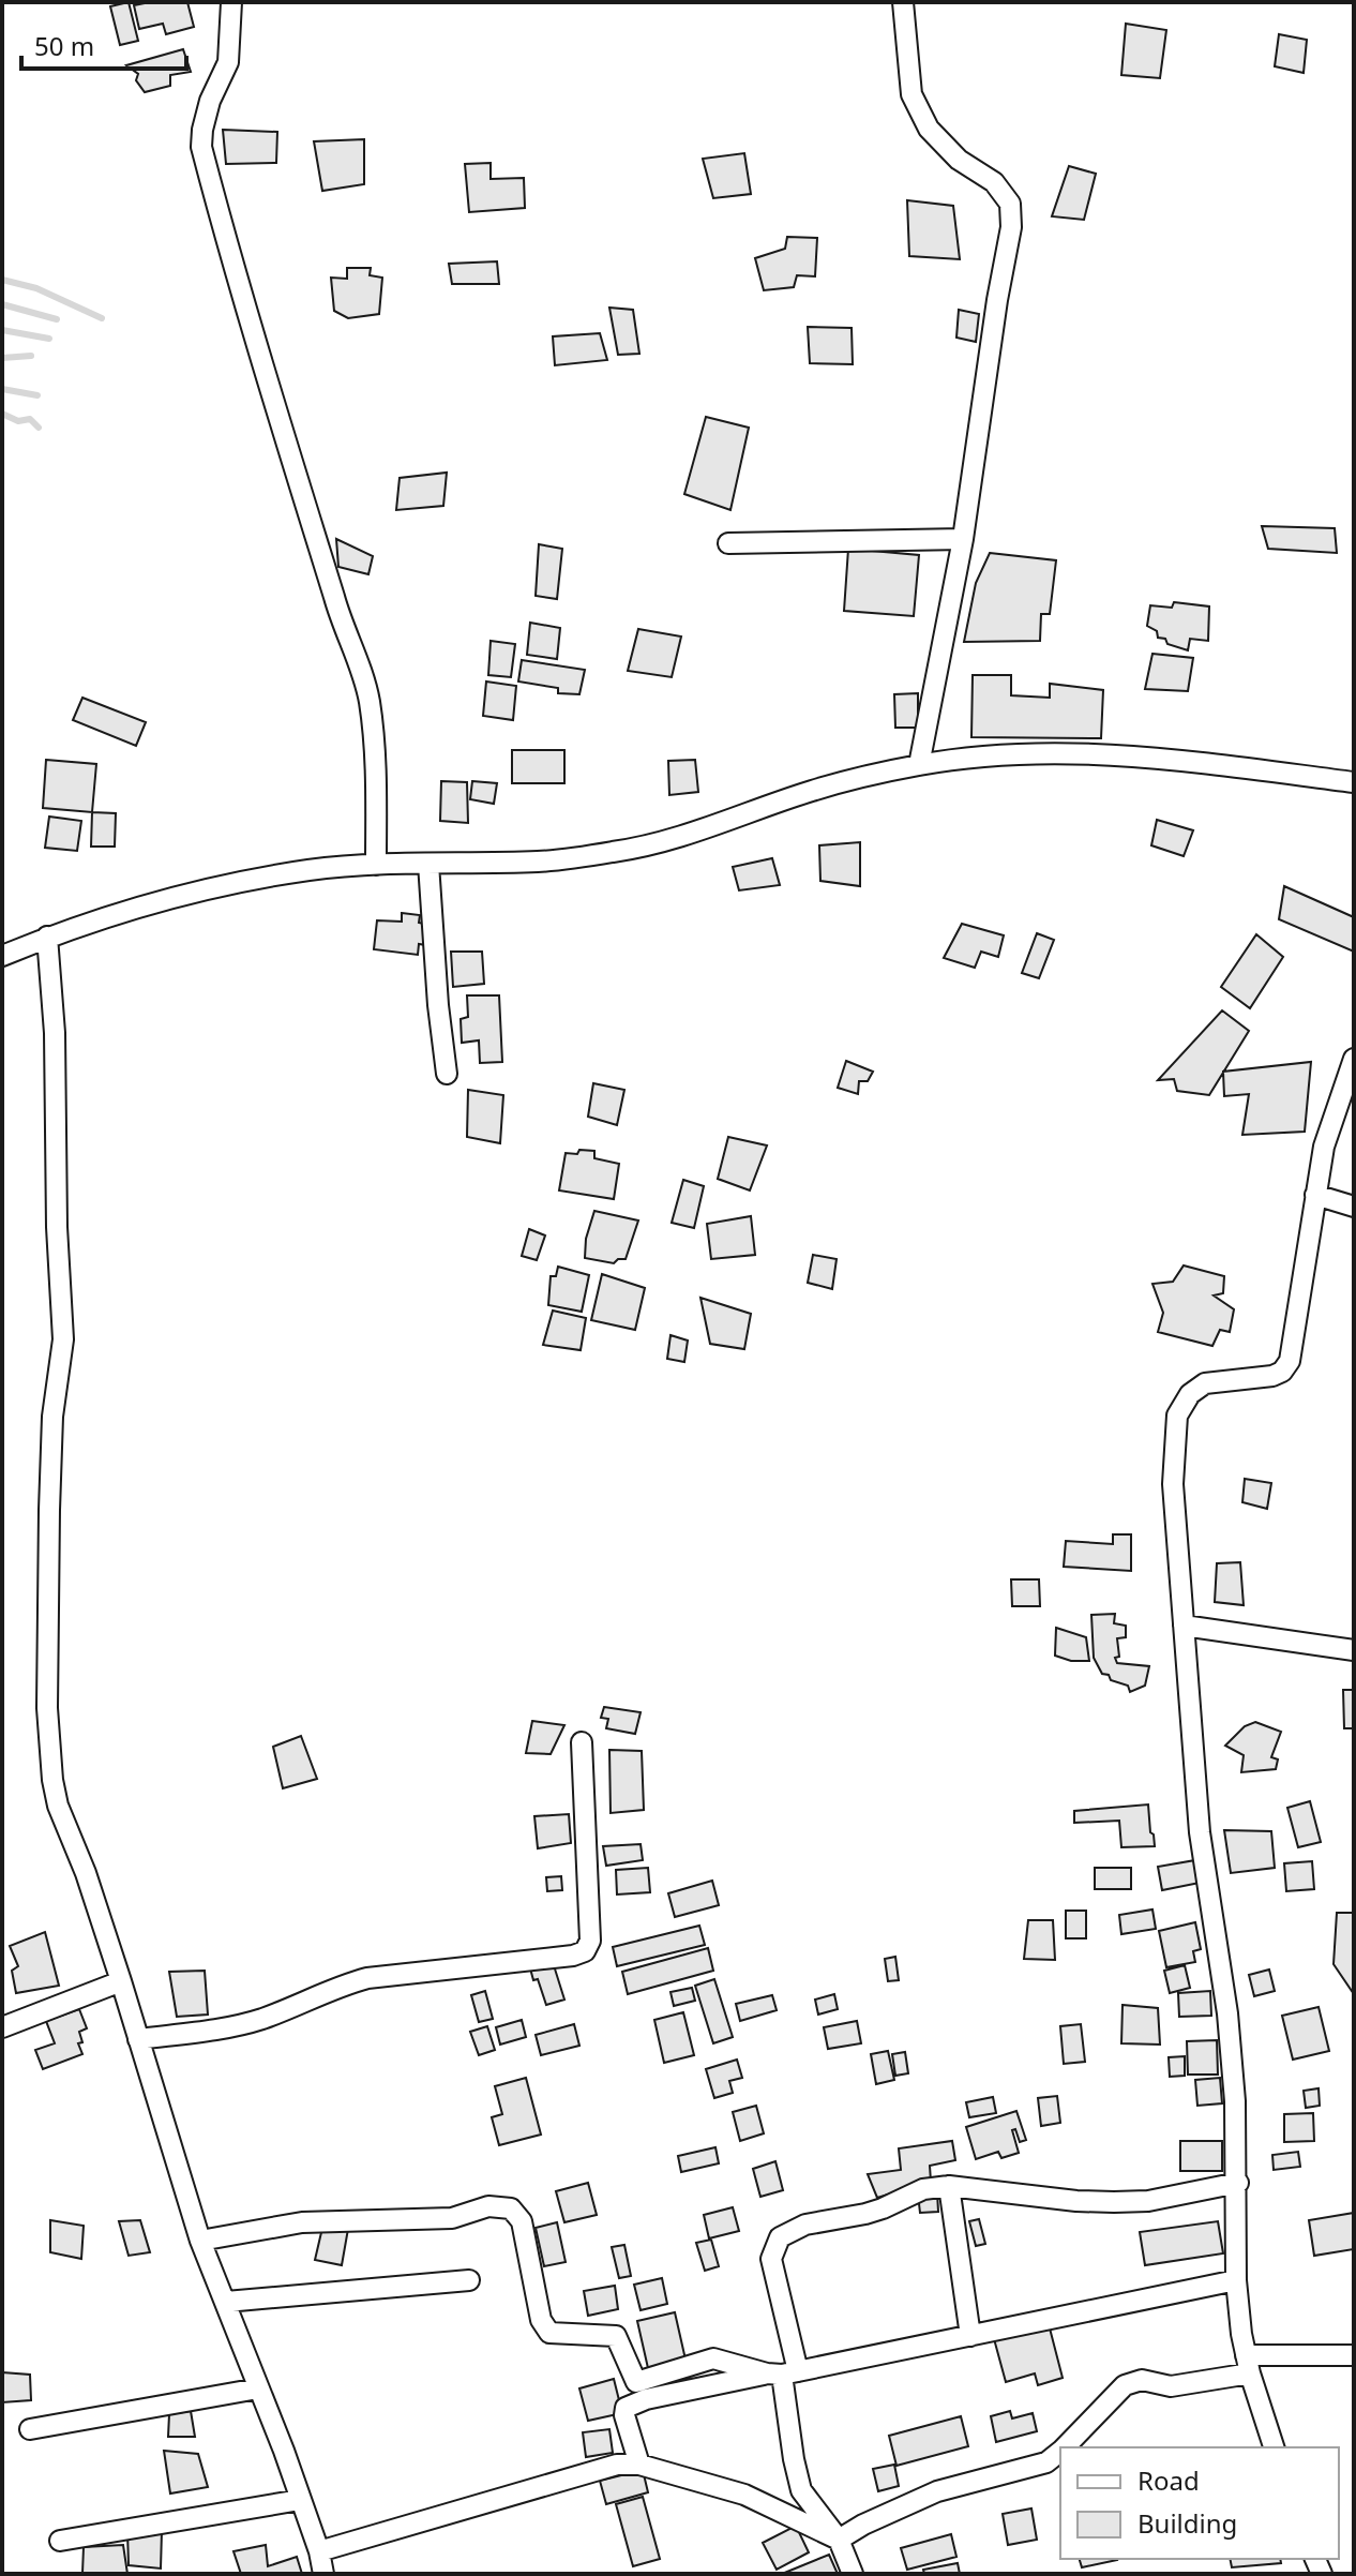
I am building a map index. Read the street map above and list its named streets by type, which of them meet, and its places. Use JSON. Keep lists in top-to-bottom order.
{
  "legend": ["Road", "Building"],
  "scale_bar": "50 m"
}
